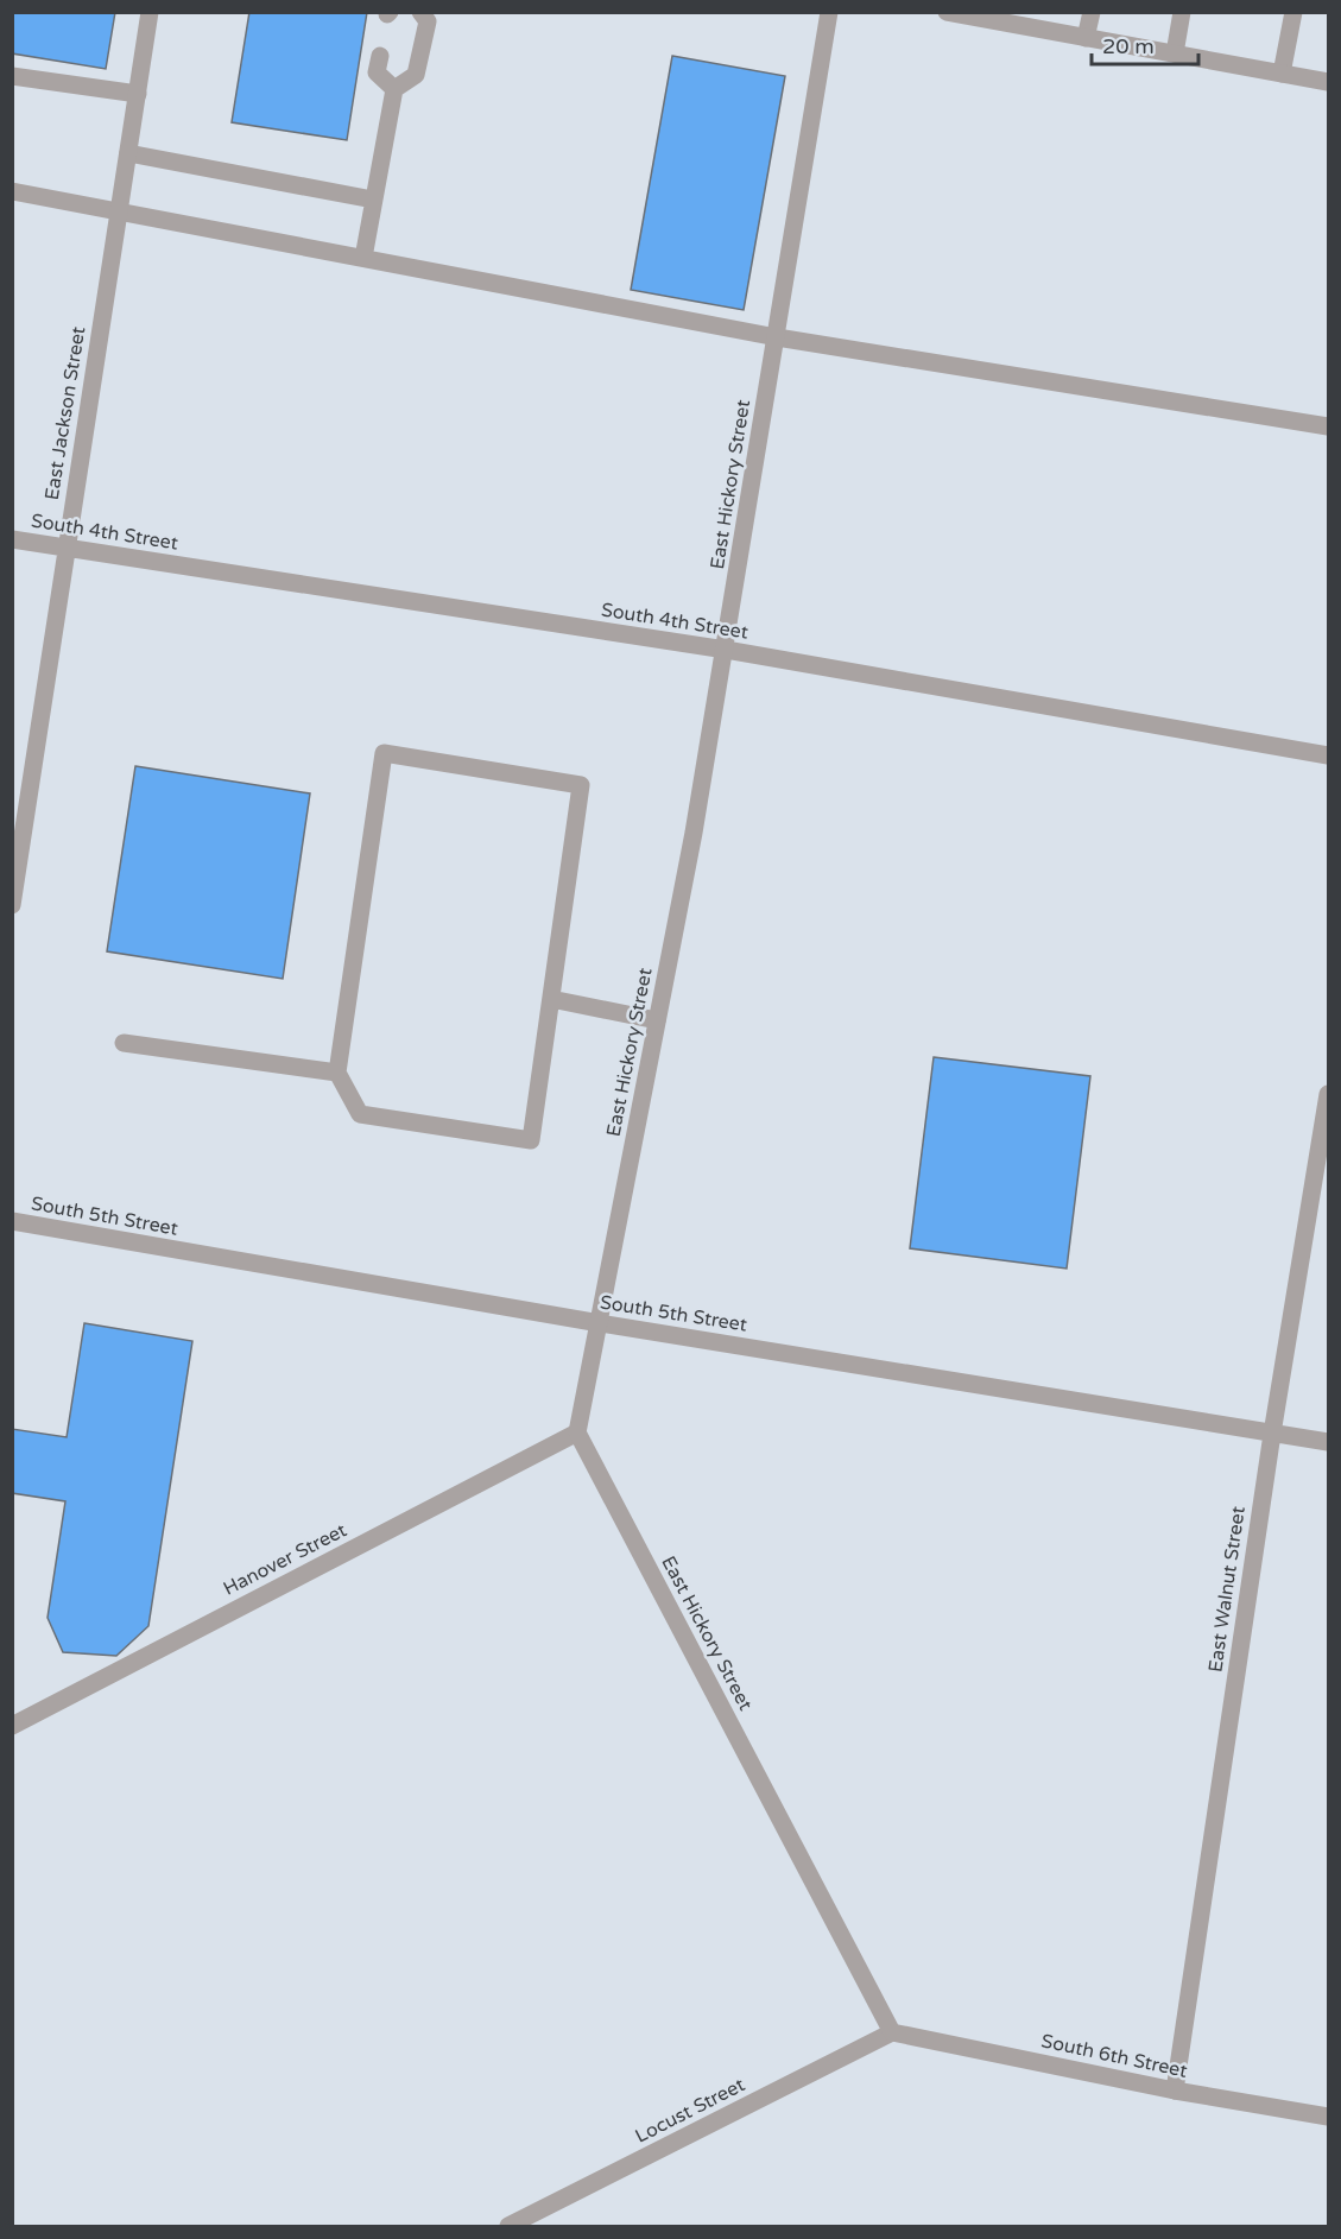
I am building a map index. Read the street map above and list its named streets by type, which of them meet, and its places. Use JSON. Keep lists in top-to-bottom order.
{
  "streets": {
    "street": [
      "East Jackson Street",
      "East Hickory Street",
      "South 4th Street",
      "South 5th Street",
      "Hanover Street",
      "East Walnut Street",
      "South 6th Street",
      "Locust Street"
    ]
  },
  "crossings": [
    ["East Jackson Street", "South 4th Street"],
    ["East Hickory Street", "South 4th Street"],
    ["East Hickory Street", "South 5th Street"],
    ["East Hickory Street", "Hanover Street"],
    ["East Hickory Street", "South 6th Street"],
    ["East Hickory Street", "Locust Street"],
    ["South 5th Street", "East Walnut Street"],
    ["East Walnut Street", "South 6th Street"],
    ["South 6th Street", "Locust Street"]
  ],
  "scale_bar": "20 m"
}
